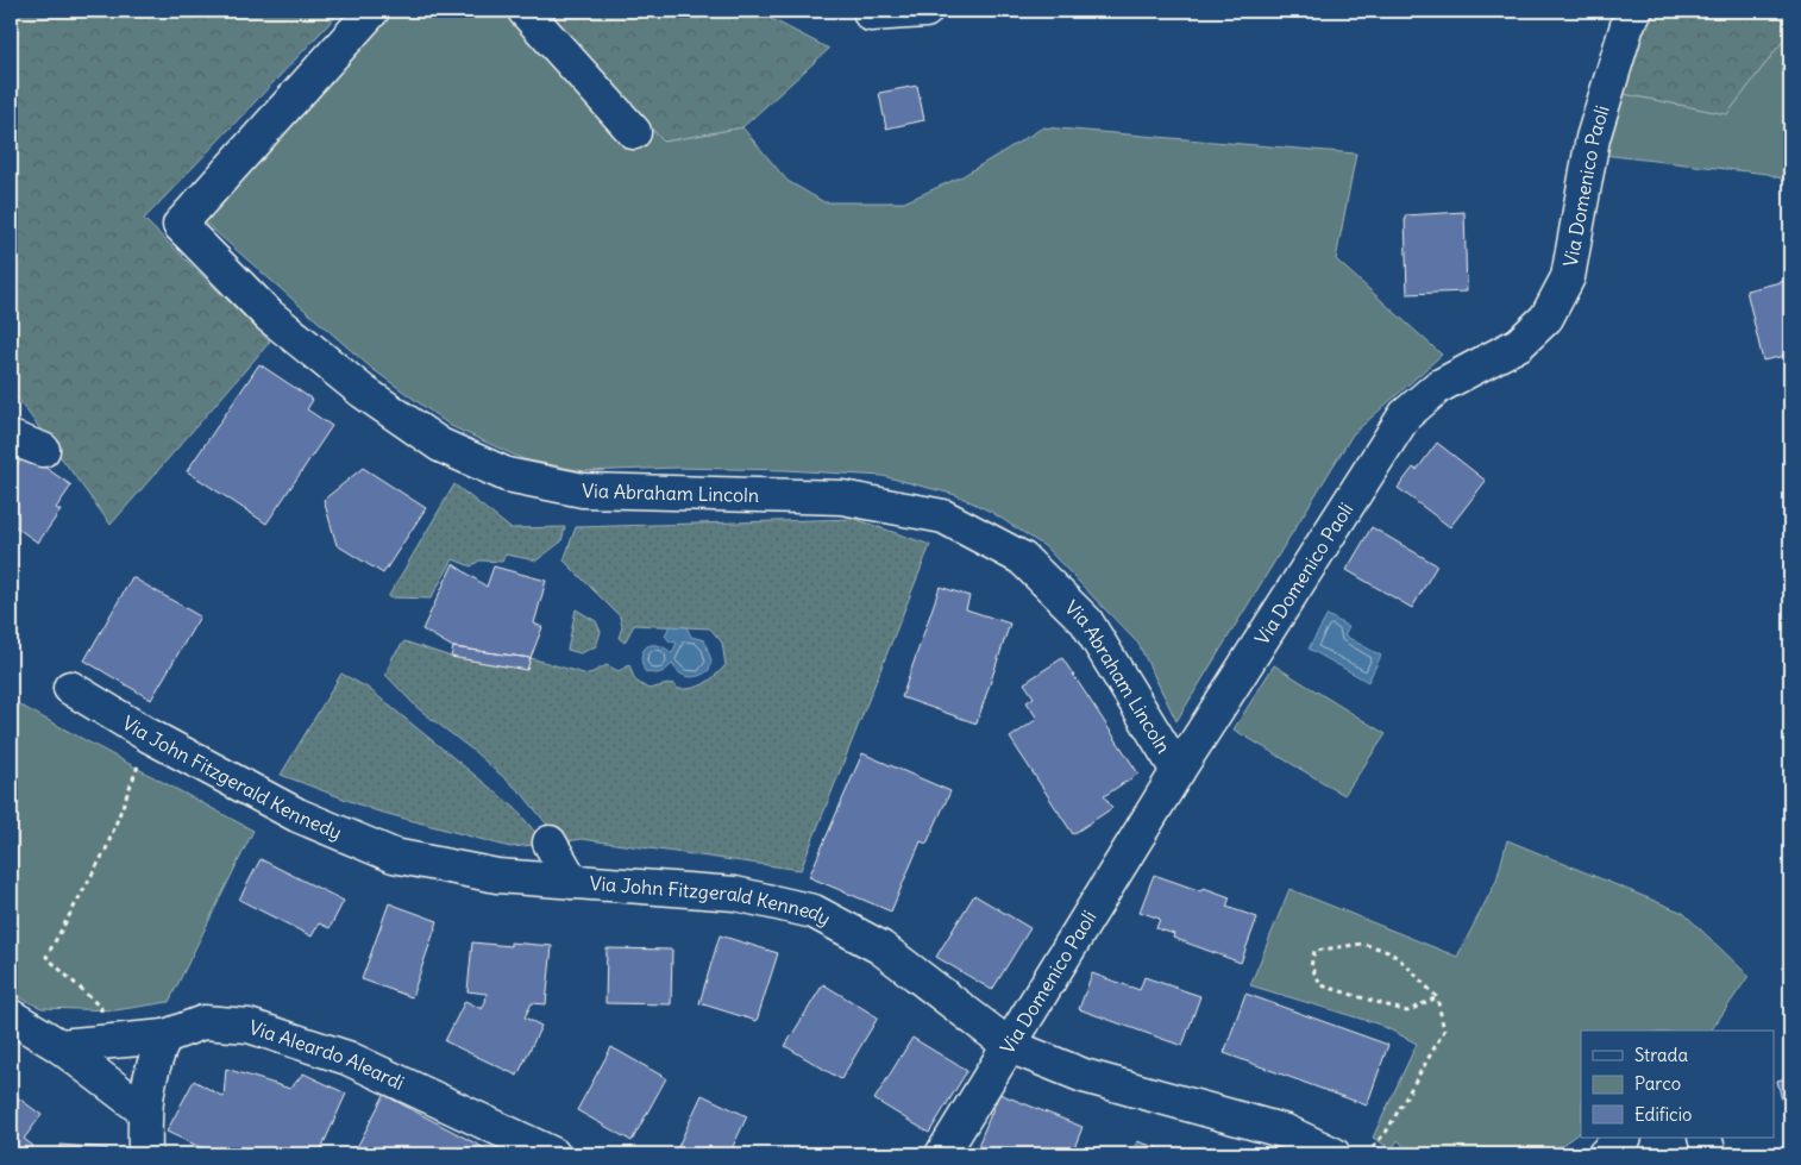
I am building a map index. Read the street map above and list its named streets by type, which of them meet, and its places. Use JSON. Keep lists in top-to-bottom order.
{
  "streets": {
    "street": [
      "Via Domenico Paoli",
      "Via Abraham Lincoln",
      "Via John Fitzgerald Kennedy",
      "Via Aleardo Aleardi"
    ]
  },
  "crossings": [
    ["Via Domenico Paoli", "Via Abraham Lincoln"],
    ["Via Domenico Paoli", "Via John Fitzgerald Kennedy"]
  ],
  "legend": ["Strada", "Parco", "Edificio"]
}
